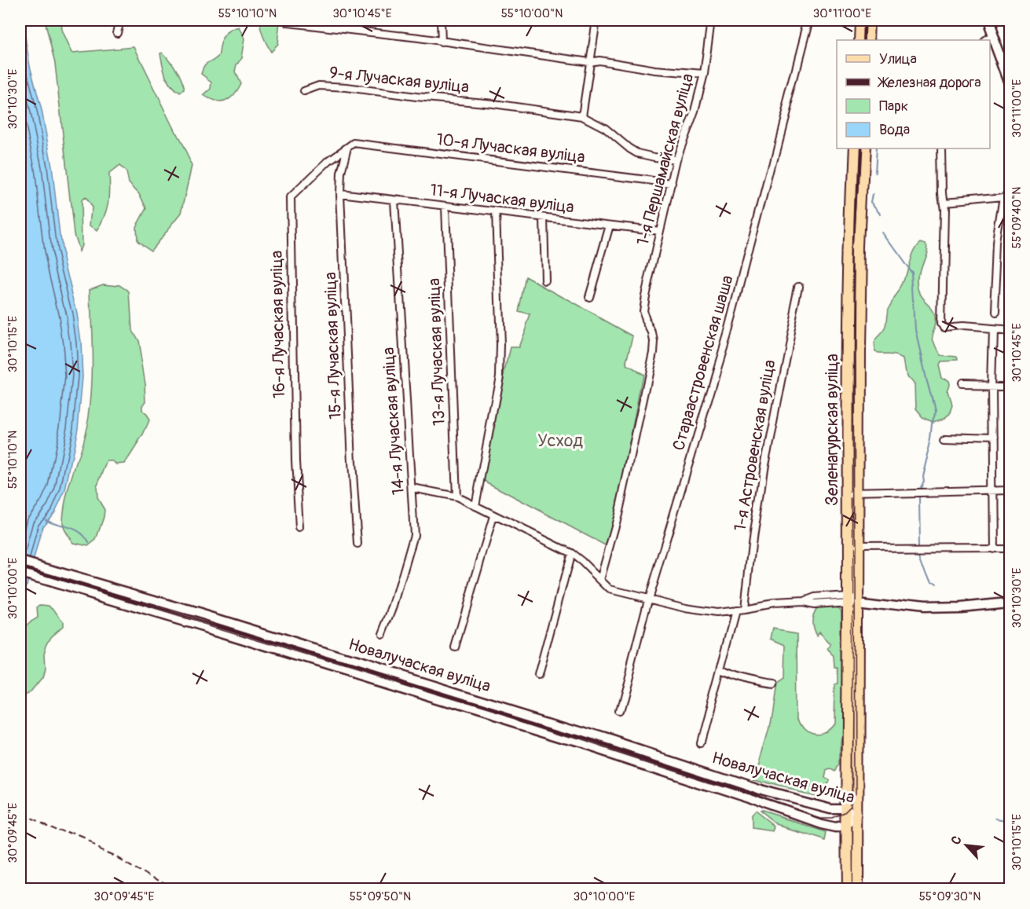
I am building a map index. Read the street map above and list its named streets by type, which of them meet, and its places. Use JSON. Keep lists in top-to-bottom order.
{
  "streets": {
    "main road": ["Зеленагурская вуліца", "Новалучаская вуліца"],
    "street": [
      "9-я Лучаская вуліца",
      "10-я Лучаская вуліца",
      "1-я Першамайская вуліца",
      "11-я Лучаская вуліца",
      "16-я Лучаская вуліца",
      "15-я Лучаская вуліца",
      "13-я Лучаская вуліца",
      "Стараастровенская шаша",
      "14-я Лучаская вуліца",
      "1-я Астровенская вуліца"
    ]
  },
  "crossings": [
    ["9-я Лучаская вуліца", "1-я Першамайская вуліца"],
    ["10-я Лучаская вуліца", "1-я Першамайская вуліца"],
    ["10-я Лучаская вуліца", "16-я Лучаская вуліца"],
    ["10-я Лучаская вуліца", "15-я Лучаская вуліца"],
    ["1-я Першамайская вуліца", "11-я Лучаская вуліца"],
    ["11-я Лучаская вуліца", "15-я Лучаская вуліца"],
    ["11-я Лучаская вуліца", "13-я Лучаская вуліца"],
    ["11-я Лучаская вуліца", "14-я Лучаская вуліца"],
    ["16-я Лучаская вуліца", "15-я Лучаская вуліца"],
    ["Зеленагурская вуліца", "Новалучаская вуліца"]
  ],
  "parks": ["Усход"],
  "legend": [
    "Улица",
    "Железная дорога",
    "Парк",
    "Вода"
  ],
  "north": "top left",
  "coordinates": [
    "55°10'10\"N",
    "30°10'45\"E",
    "55°10'00\"N",
    "30°11'00\"E",
    "30°10'30\"E",
    "55°09'40\"N",
    "30°10'15\"E",
    "30°10'00\"E",
    "30°09'45\"E",
    "55°09'50\"N",
    "55°09'30\"N"
  ]
}
